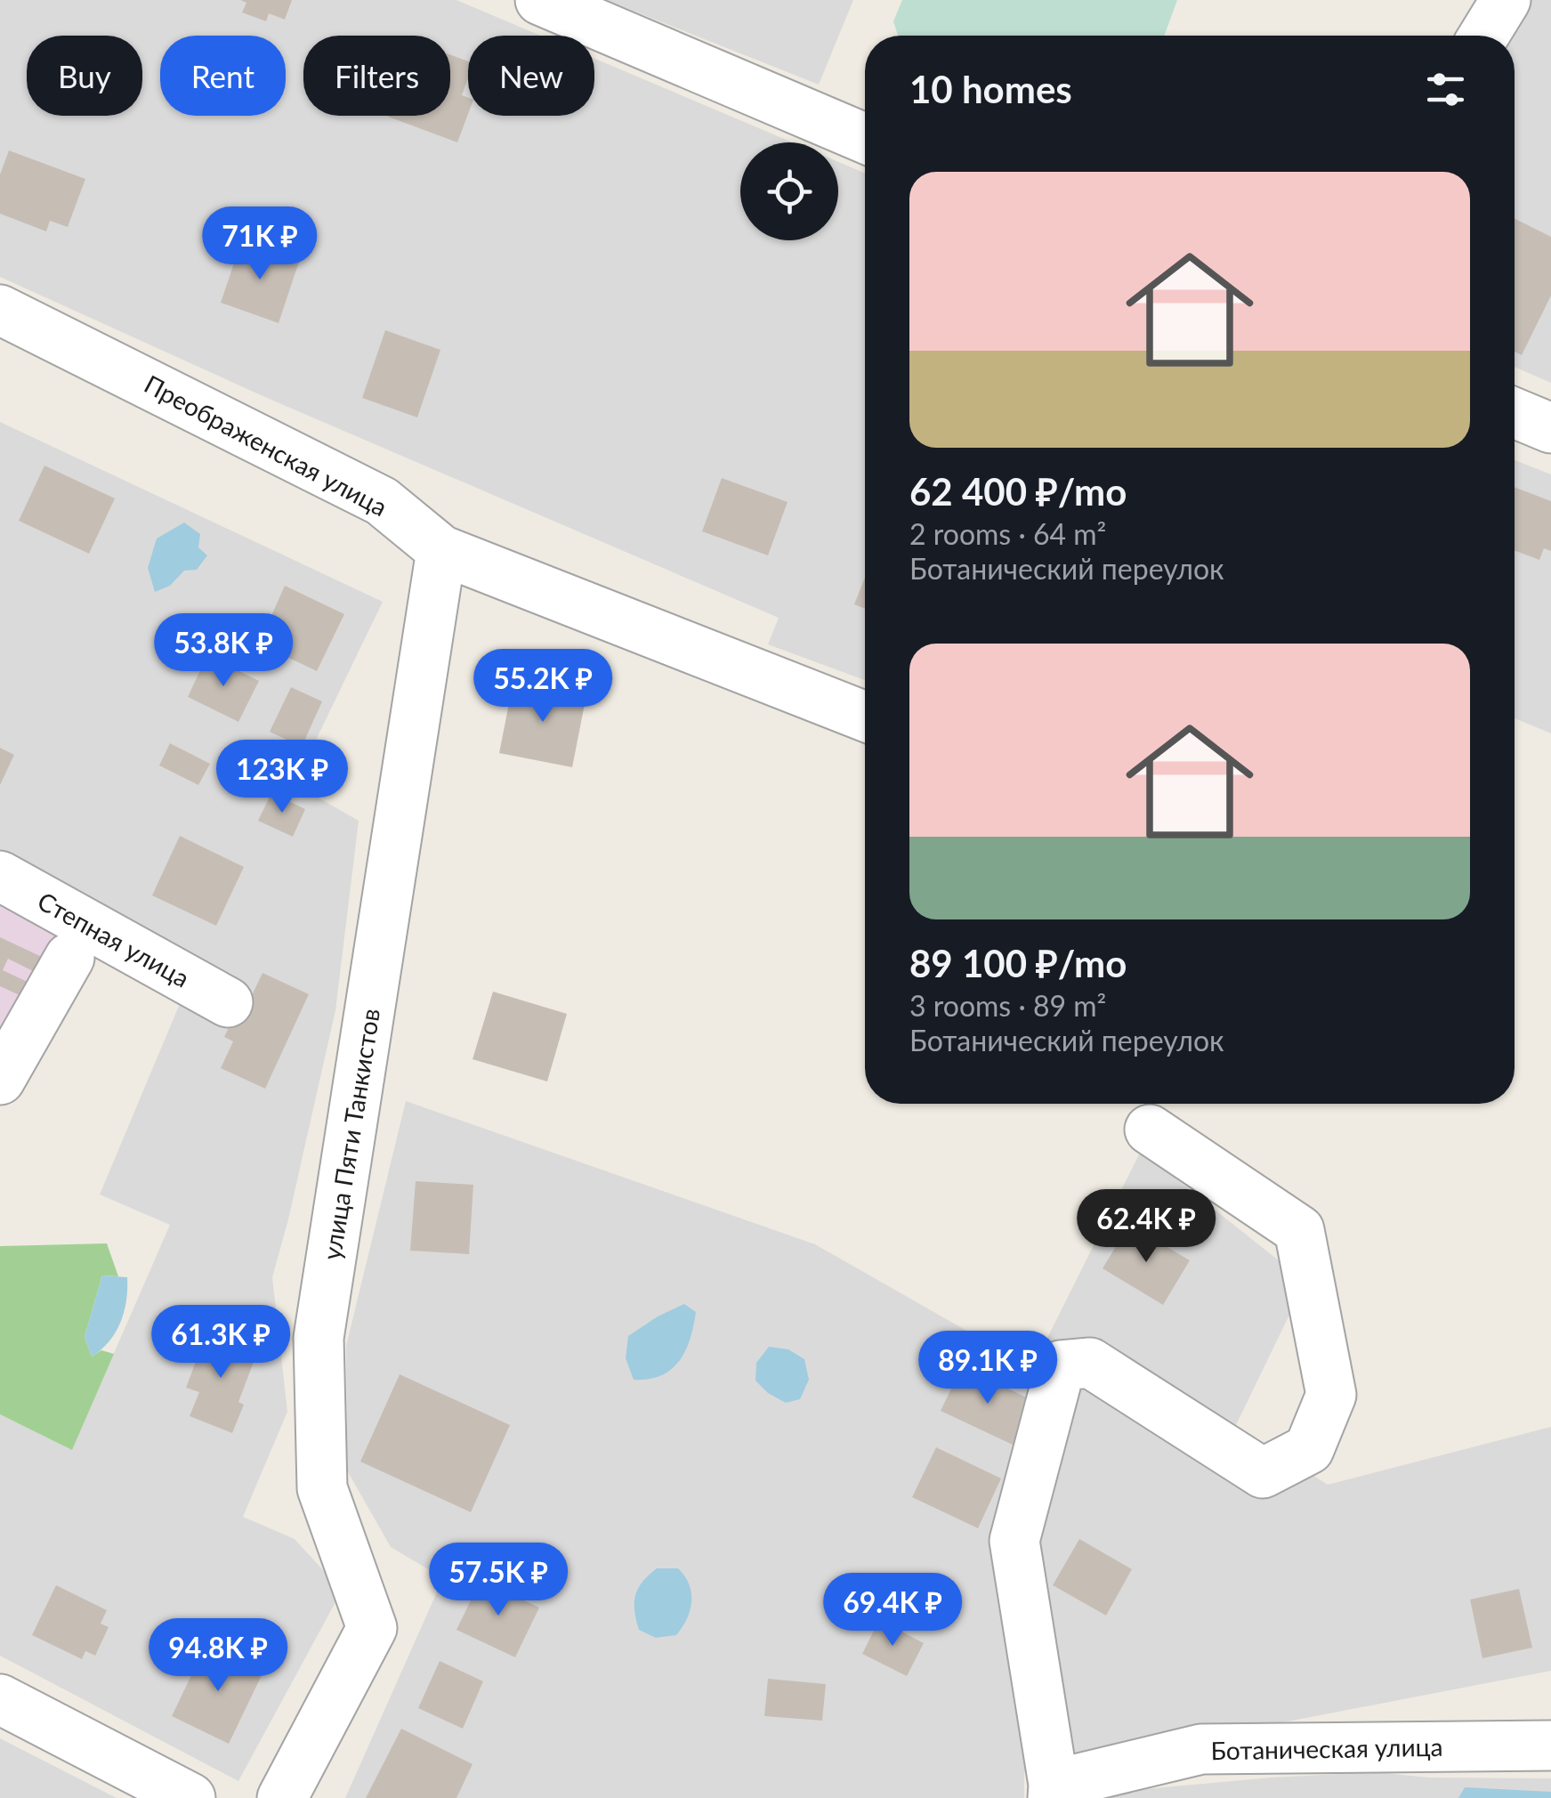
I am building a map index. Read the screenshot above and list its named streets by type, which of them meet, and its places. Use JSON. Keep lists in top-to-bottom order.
{
  "streets": {
    "street": [
      "Преображенская улица",
      "Степная улица",
      "улица Пяти Танкистов",
      "Ботаническая улица"
    ]
  },
  "crossings": [
    ["Преображенская улица", "улица Пяти Танкистов"]
  ],
  "page": {
    "chip": [
      "Buy",
      "Rent",
      "Filters",
      "New"
    ],
    "heading": "10 homes",
    "list": [
      {
        "name": "62 400 ₽/mo",
        "note": "2 rooms · 64 m² · Ботанический переулок"
      },
      {
        "name": "89 100 ₽/mo",
        "note": "3 rooms · 89 m² · Ботанический переулок"
      }
    ],
    "price": [
      "71K ₽",
      "53.8K ₽",
      "55.2K ₽",
      "123K ₽",
      "62.4K ₽",
      "61.3K ₽",
      "89.1K ₽",
      "57.5K ₽",
      "69.4K ₽",
      "94.8K ₽"
    ]
  }
}
